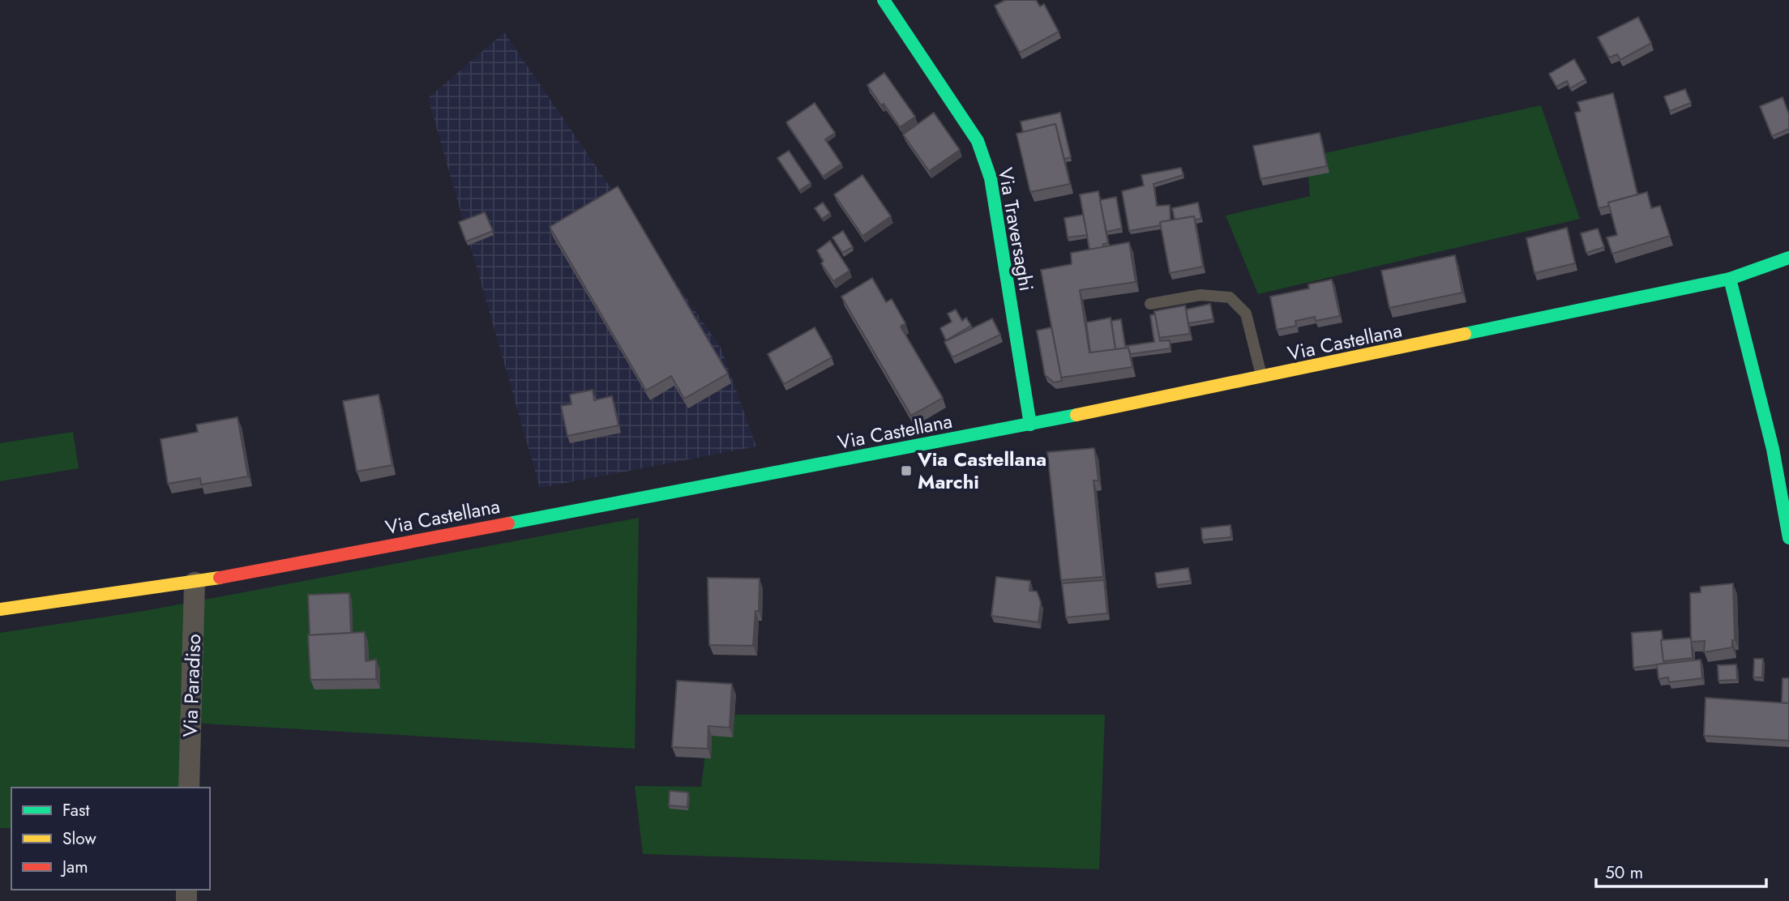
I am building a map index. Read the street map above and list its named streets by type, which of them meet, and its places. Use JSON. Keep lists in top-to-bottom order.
{
  "streets": {
    "main road": ["Via Traversaghi", "Via Castellana"],
    "street": ["Via Paradiso"]
  },
  "crossings": [
    ["Via Traversaghi", "Via Castellana"],
    ["Via Castellana", "Via Paradiso"]
  ],
  "places": {
    "transit": ["Via Castellana Marchi"]
  },
  "legend": ["Fast", "Slow", "Jam"],
  "scale_bar": "50 m"
}
